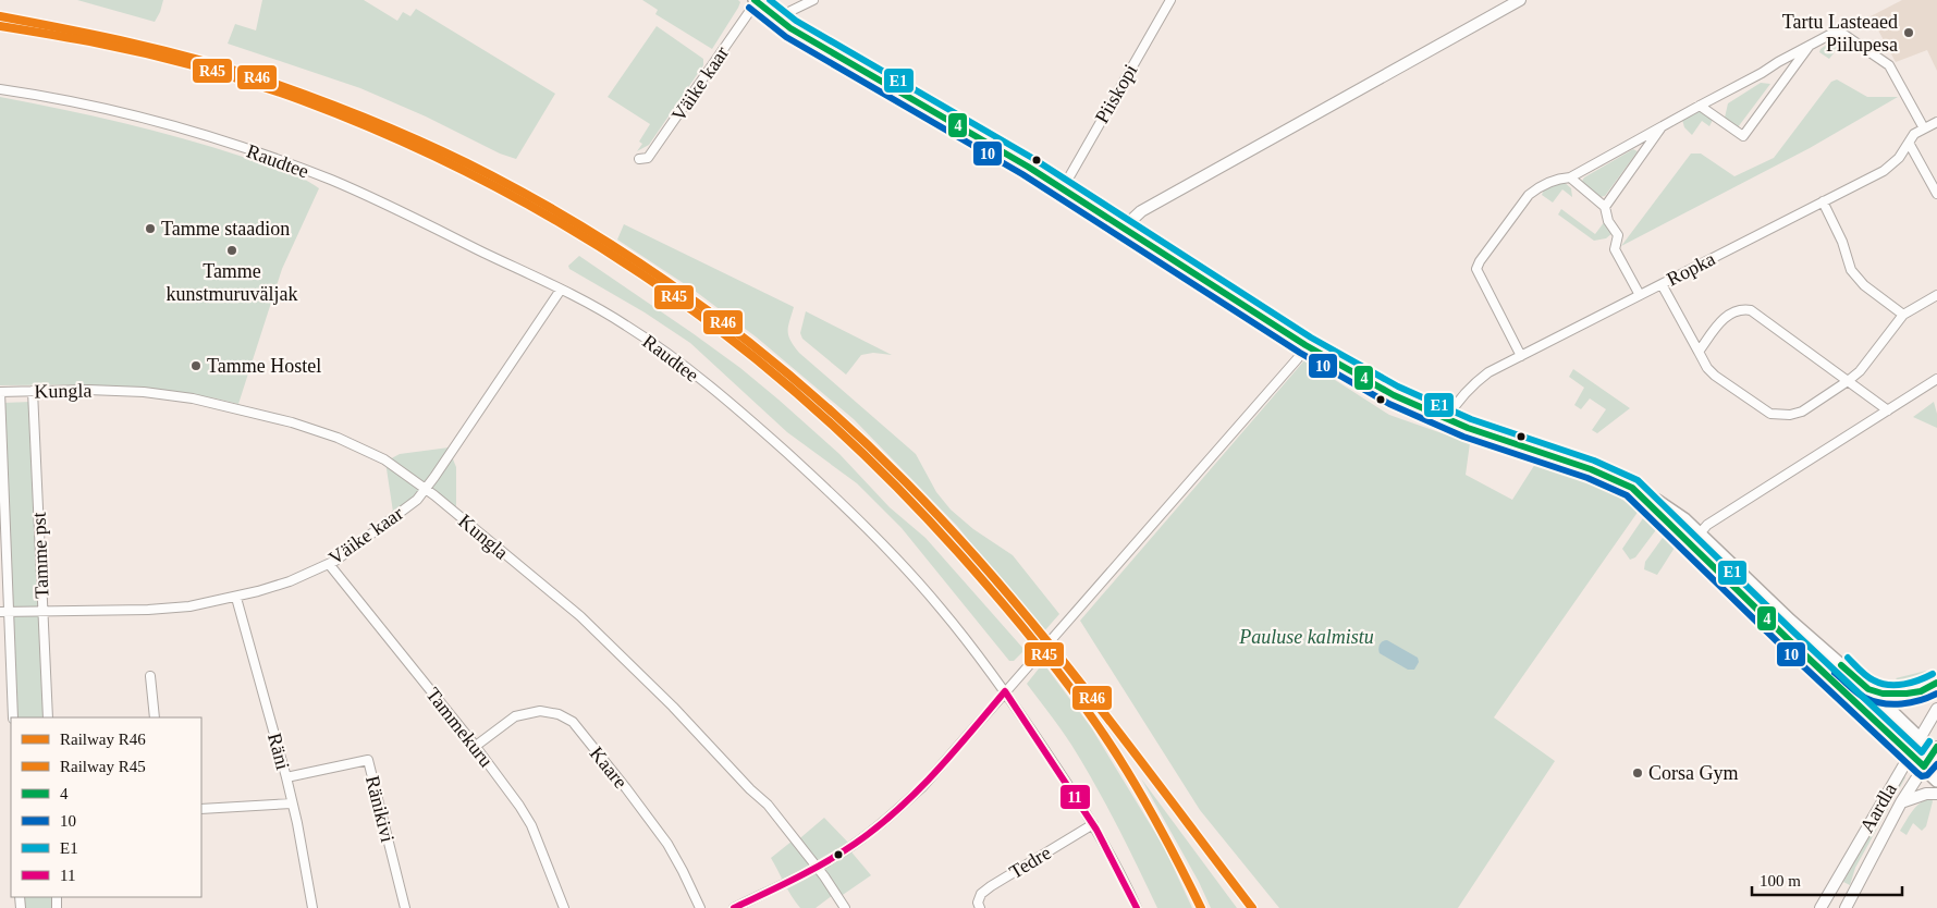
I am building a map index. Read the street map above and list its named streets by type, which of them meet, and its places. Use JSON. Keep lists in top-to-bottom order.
{
  "streets": {
    "street": [
      "Väike kaar",
      "Piiskopi",
      "Raudtee",
      "Ropka",
      "Kungla",
      "Tamme pst",
      "Tammekuru",
      "Räni",
      "Kaare",
      "Aardla",
      "Ränikivi",
      "Tedre"
    ]
  },
  "crossings": [
    ["Väike kaar", "Raudtee"],
    ["Väike kaar", "Kungla"],
    ["Väike kaar", "Tamme pst"],
    ["Väike kaar", "Tammekuru"],
    ["Väike kaar", "Räni"],
    ["Raudtee", "Tedre"],
    ["Kungla", "Tamme pst"],
    ["Tammekuru", "Kaare"],
    ["Räni", "Ränikivi"]
  ],
  "parks": ["Pauluse kalmistu"],
  "places": [
    "Tartu Lasteaed Piilupesa",
    "Tamme staadion",
    "Tamme kunstmuruväljak",
    "Tamme Hostel",
    "Corsa Gym"
  ],
  "lines": [
    "transit line 4",
    "transit line E1",
    "transit line 10",
    "rail line R46",
    "rail line R45",
    "transit line 11"
  ],
  "legend": [
    "Railway R46",
    "Railway R45",
    "4",
    "10",
    "E1",
    "11"
  ],
  "scale_bar": "100 m"
}
